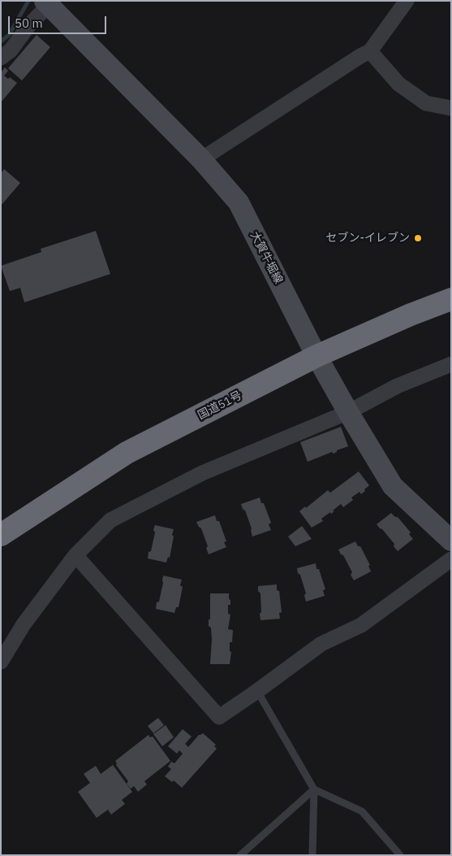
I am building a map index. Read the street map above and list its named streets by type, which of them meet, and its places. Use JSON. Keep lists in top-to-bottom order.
{
  "streets": {
    "highway": ["国道51号"],
    "main road": ["大賀牛堀線"]
  },
  "crossings": [
    ["大賀牛堀線", "国道51号"]
  ],
  "places": ["セブン-イレブン"],
  "scale_bar": "50 m"
}
